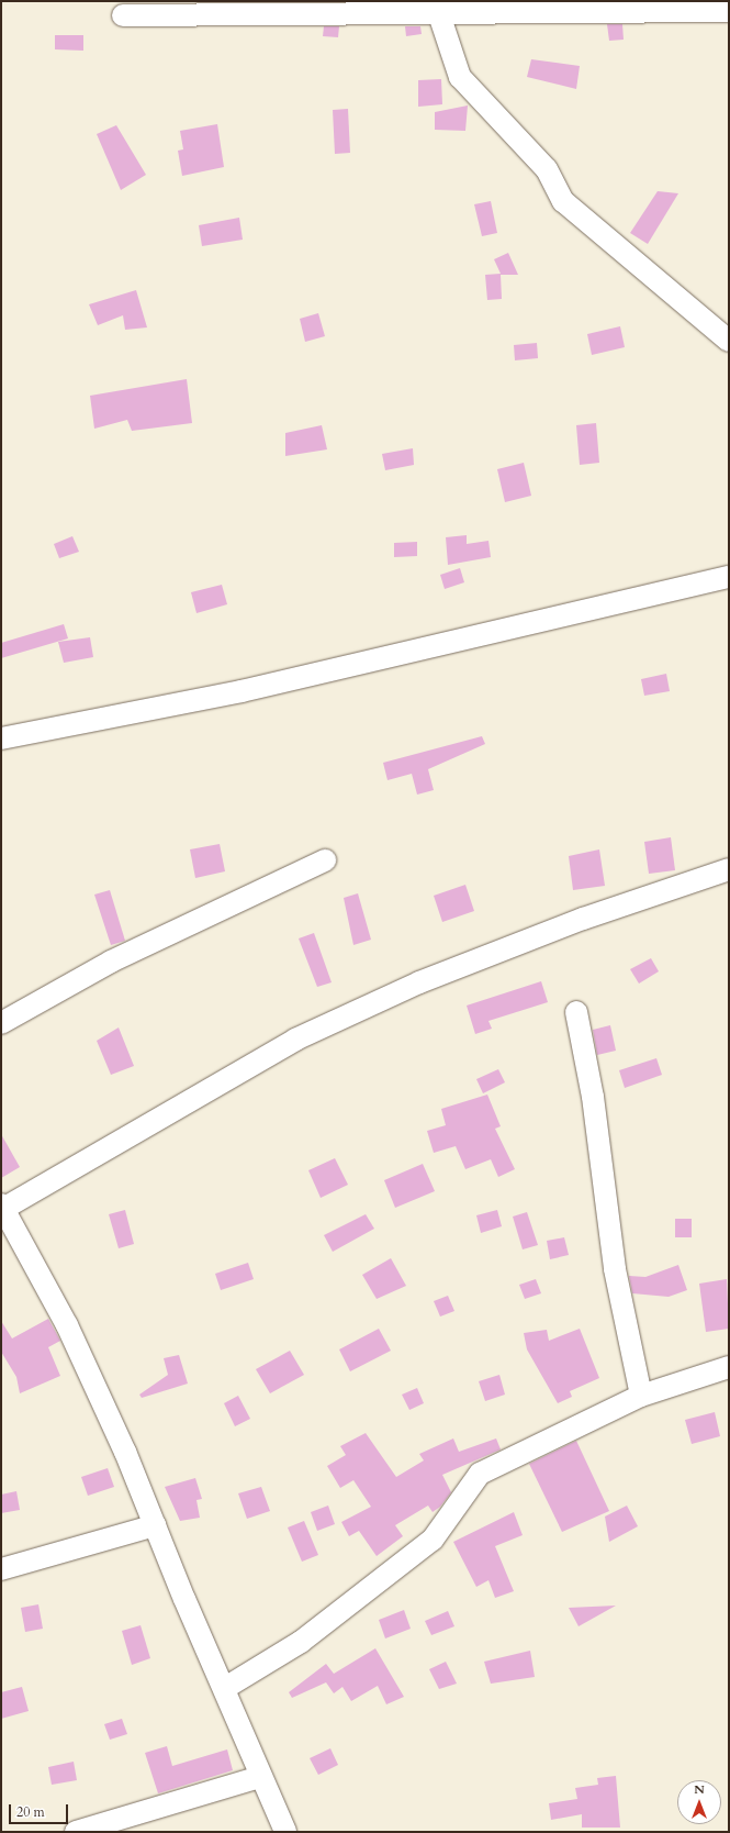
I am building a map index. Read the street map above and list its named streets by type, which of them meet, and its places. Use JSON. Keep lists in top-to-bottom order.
{
  "scale_bar": "20 m",
  "north": "top"
}
